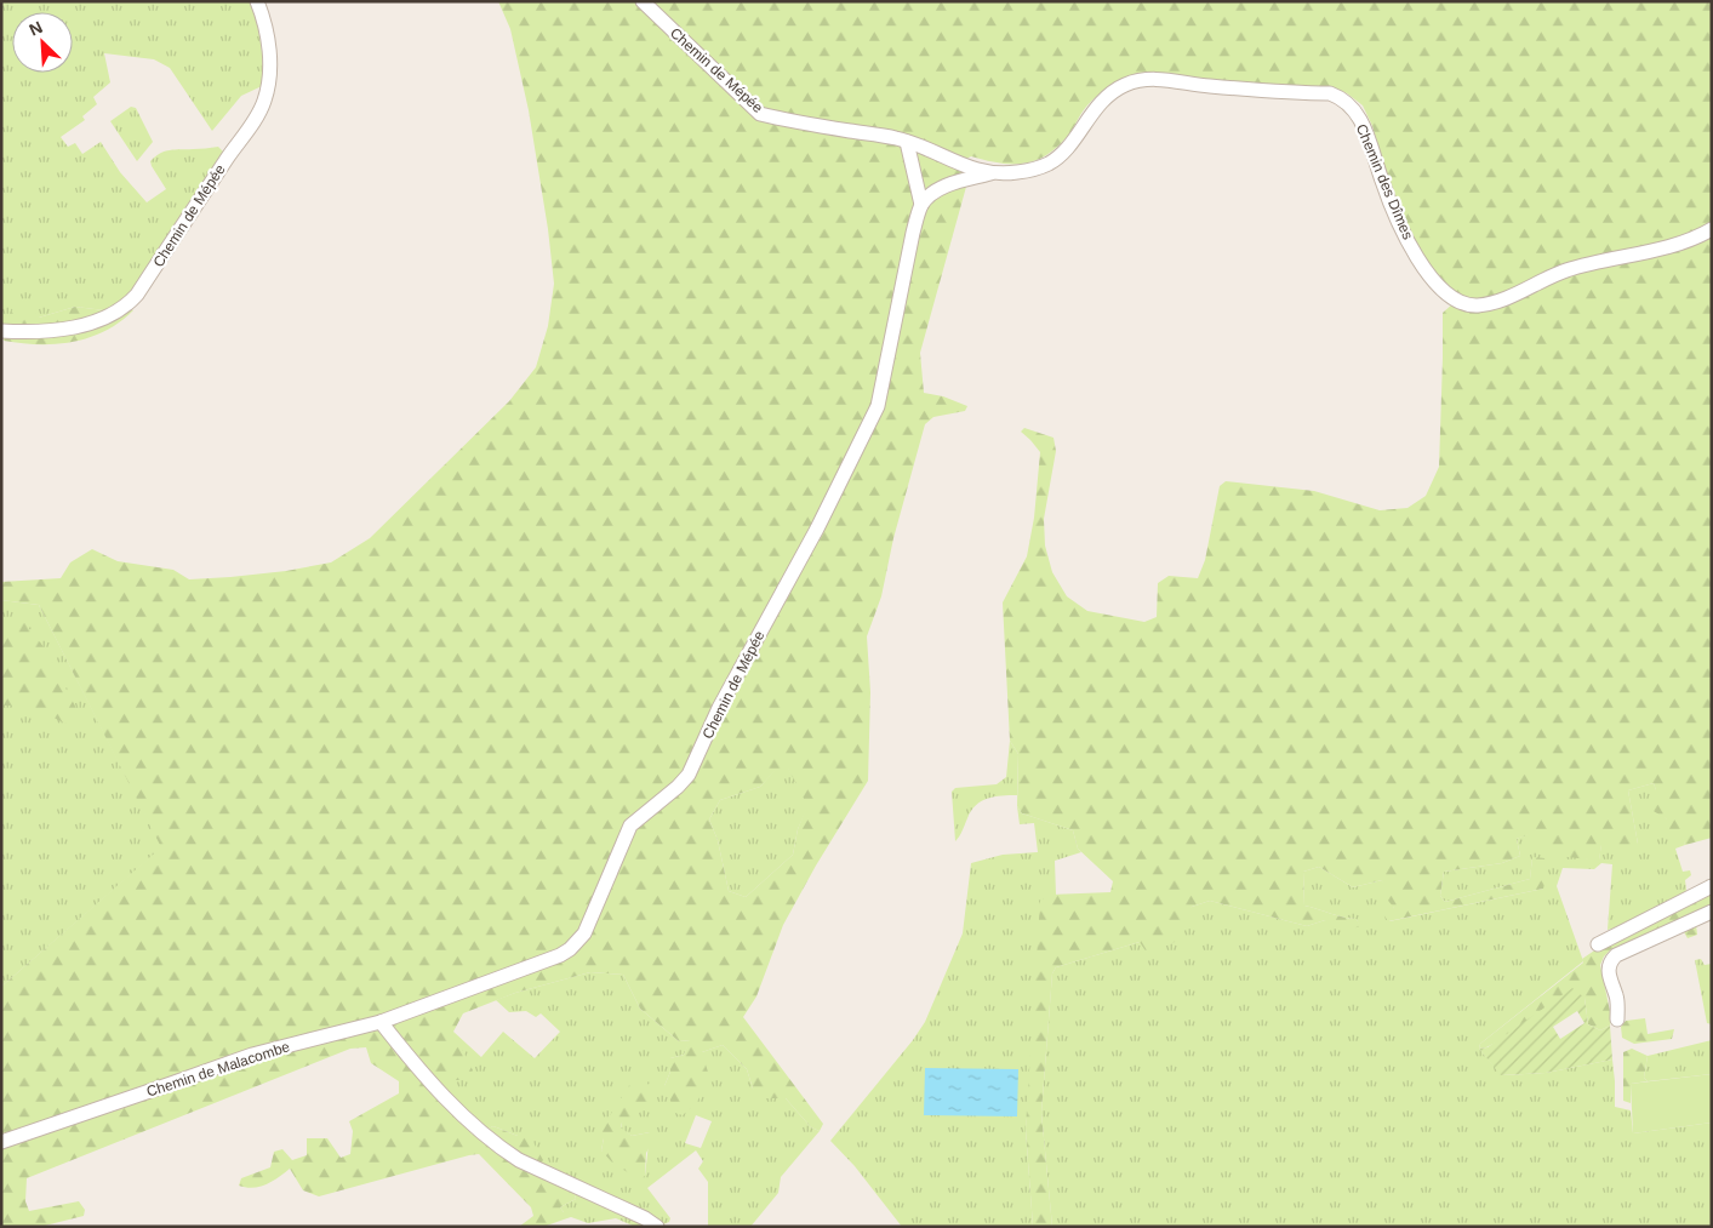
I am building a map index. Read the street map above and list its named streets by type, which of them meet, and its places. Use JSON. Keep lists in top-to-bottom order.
{
  "streets": {
    "street": ["Chemin de Mépée", "Chemin des Dîmes", "Chemin de Malacombe"]
  },
  "crossings": [
    ["Chemin de Mépée", "Chemin des Dîmes"],
    ["Chemin de Mépée", "Chemin de Malacombe"]
  ],
  "north": "top left"
}
